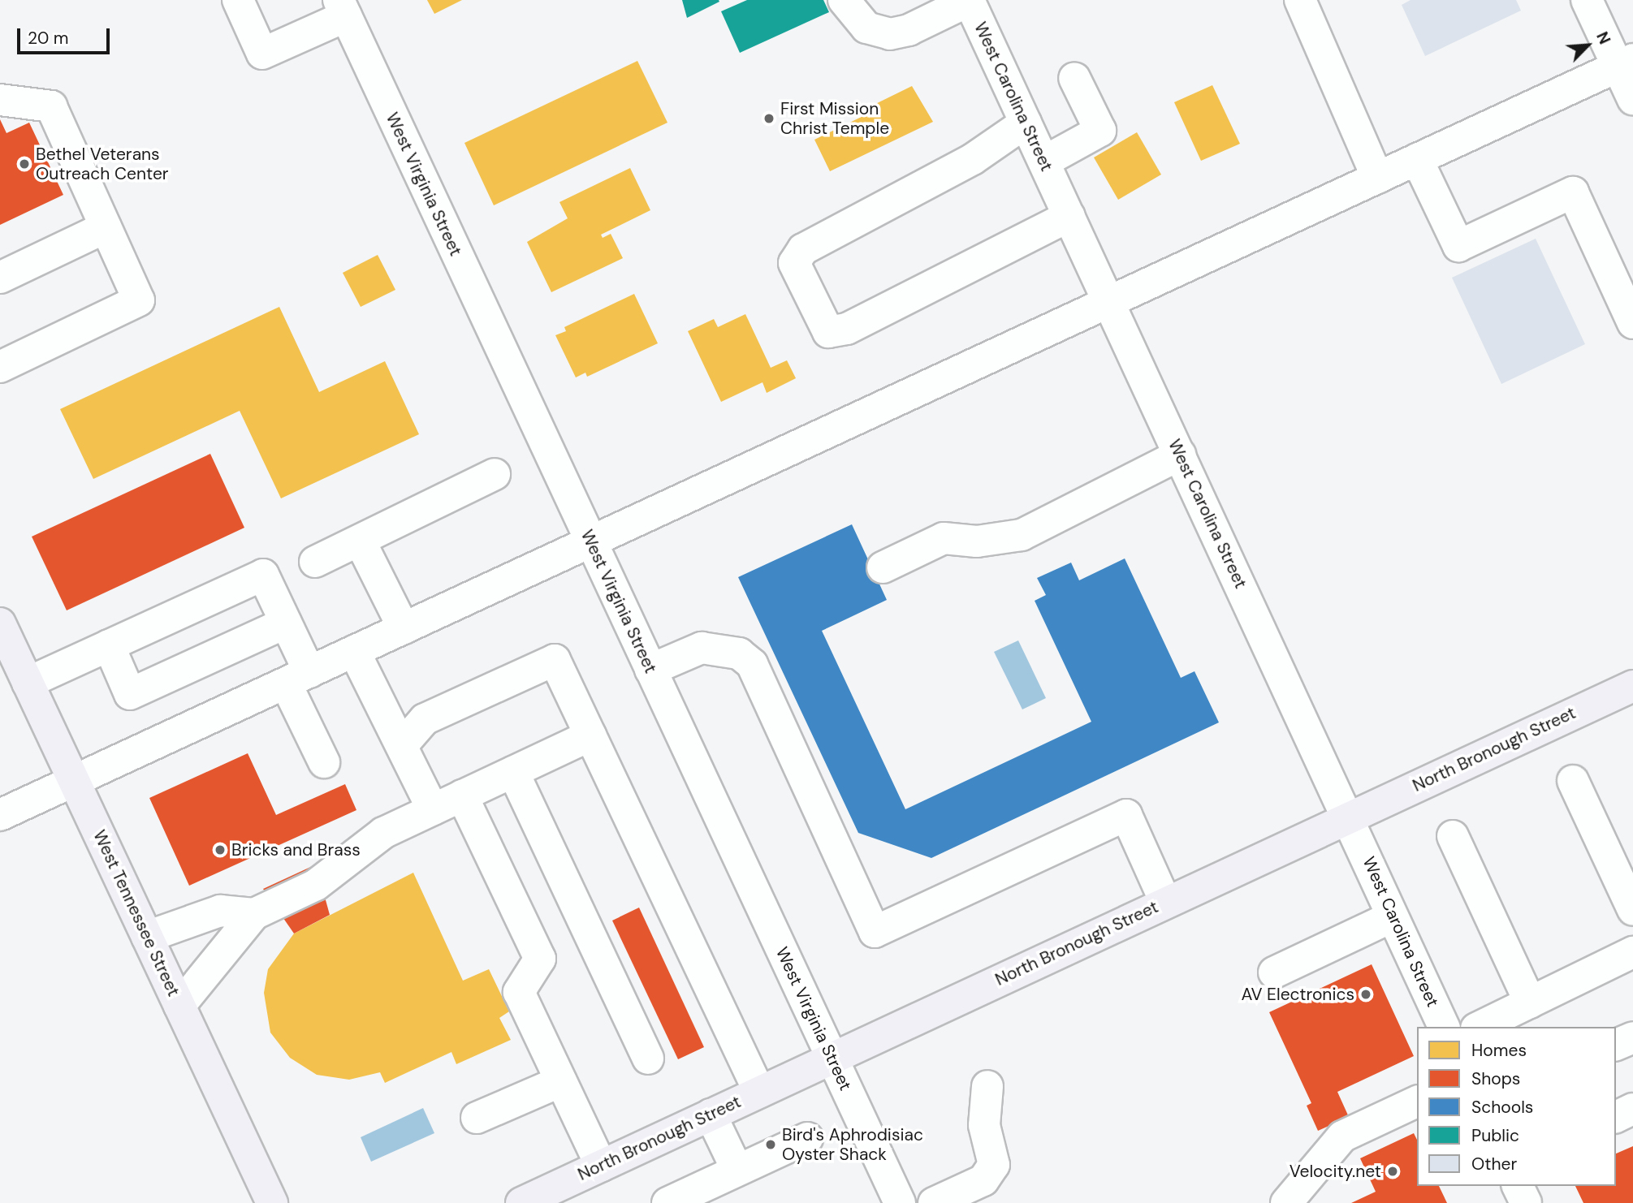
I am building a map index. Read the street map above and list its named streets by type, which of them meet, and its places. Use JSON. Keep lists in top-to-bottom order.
{
  "streets": {
    "main road": ["North Bronough Street", "West Tennessee Street"],
    "street": ["West Carolina Street", "West Virginia Street"]
  },
  "crossings": [
    ["West Carolina Street", "North Bronough Street"],
    ["West Virginia Street", "North Bronough Street"]
  ],
  "places": [
    "First Mission Christ Temple",
    "Bethel Veterans Outreach Center",
    "Bricks and Brass",
    "AV Electronics",
    "Bird's Aphrodisiac Oyster Shack",
    "Velocity.net"
  ],
  "legend": [
    "Homes",
    "Shops",
    "Schools",
    "Public",
    "Other"
  ],
  "scale_bar": "20 m",
  "north": "top right"
}
